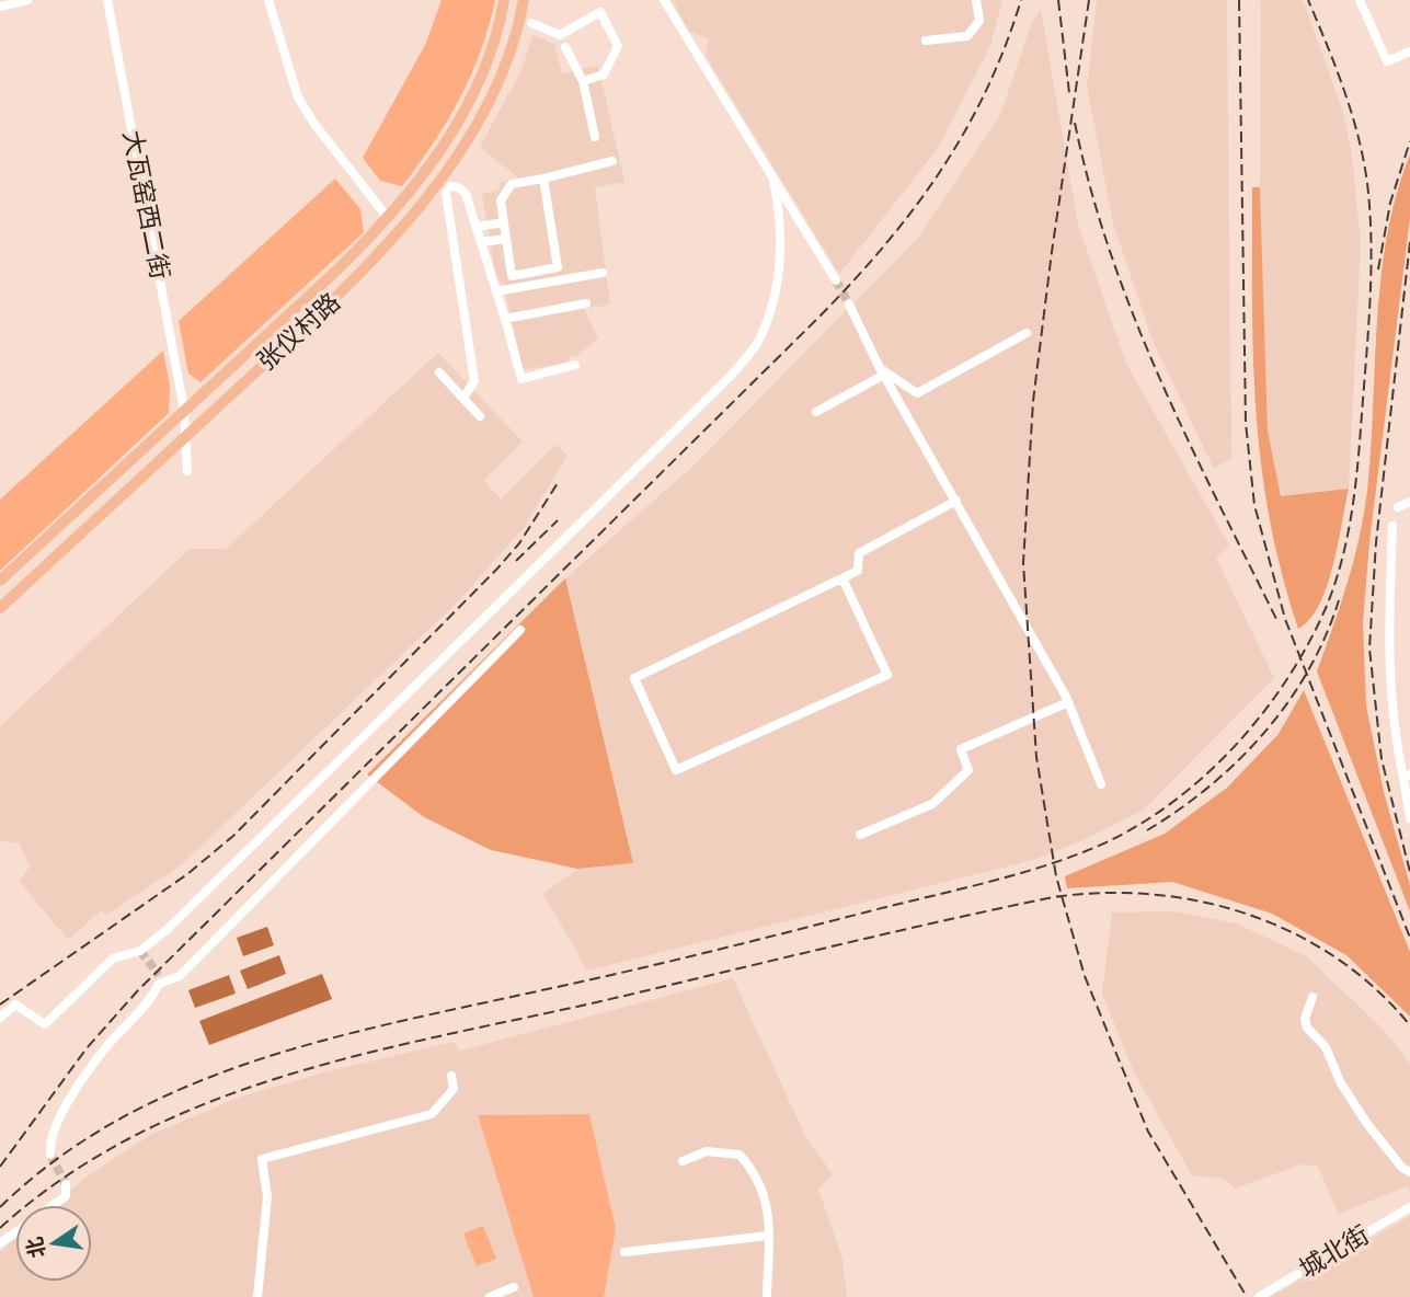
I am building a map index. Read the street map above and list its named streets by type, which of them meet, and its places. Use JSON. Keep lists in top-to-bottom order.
{
  "streets": {
    "main road": ["张仪村路"],
    "street": ["大瓦窑西二街", "城北街"]
  },
  "crossings": [
    ["大瓦窑西二街", "张仪村路"]
  ],
  "north": "left"
}
